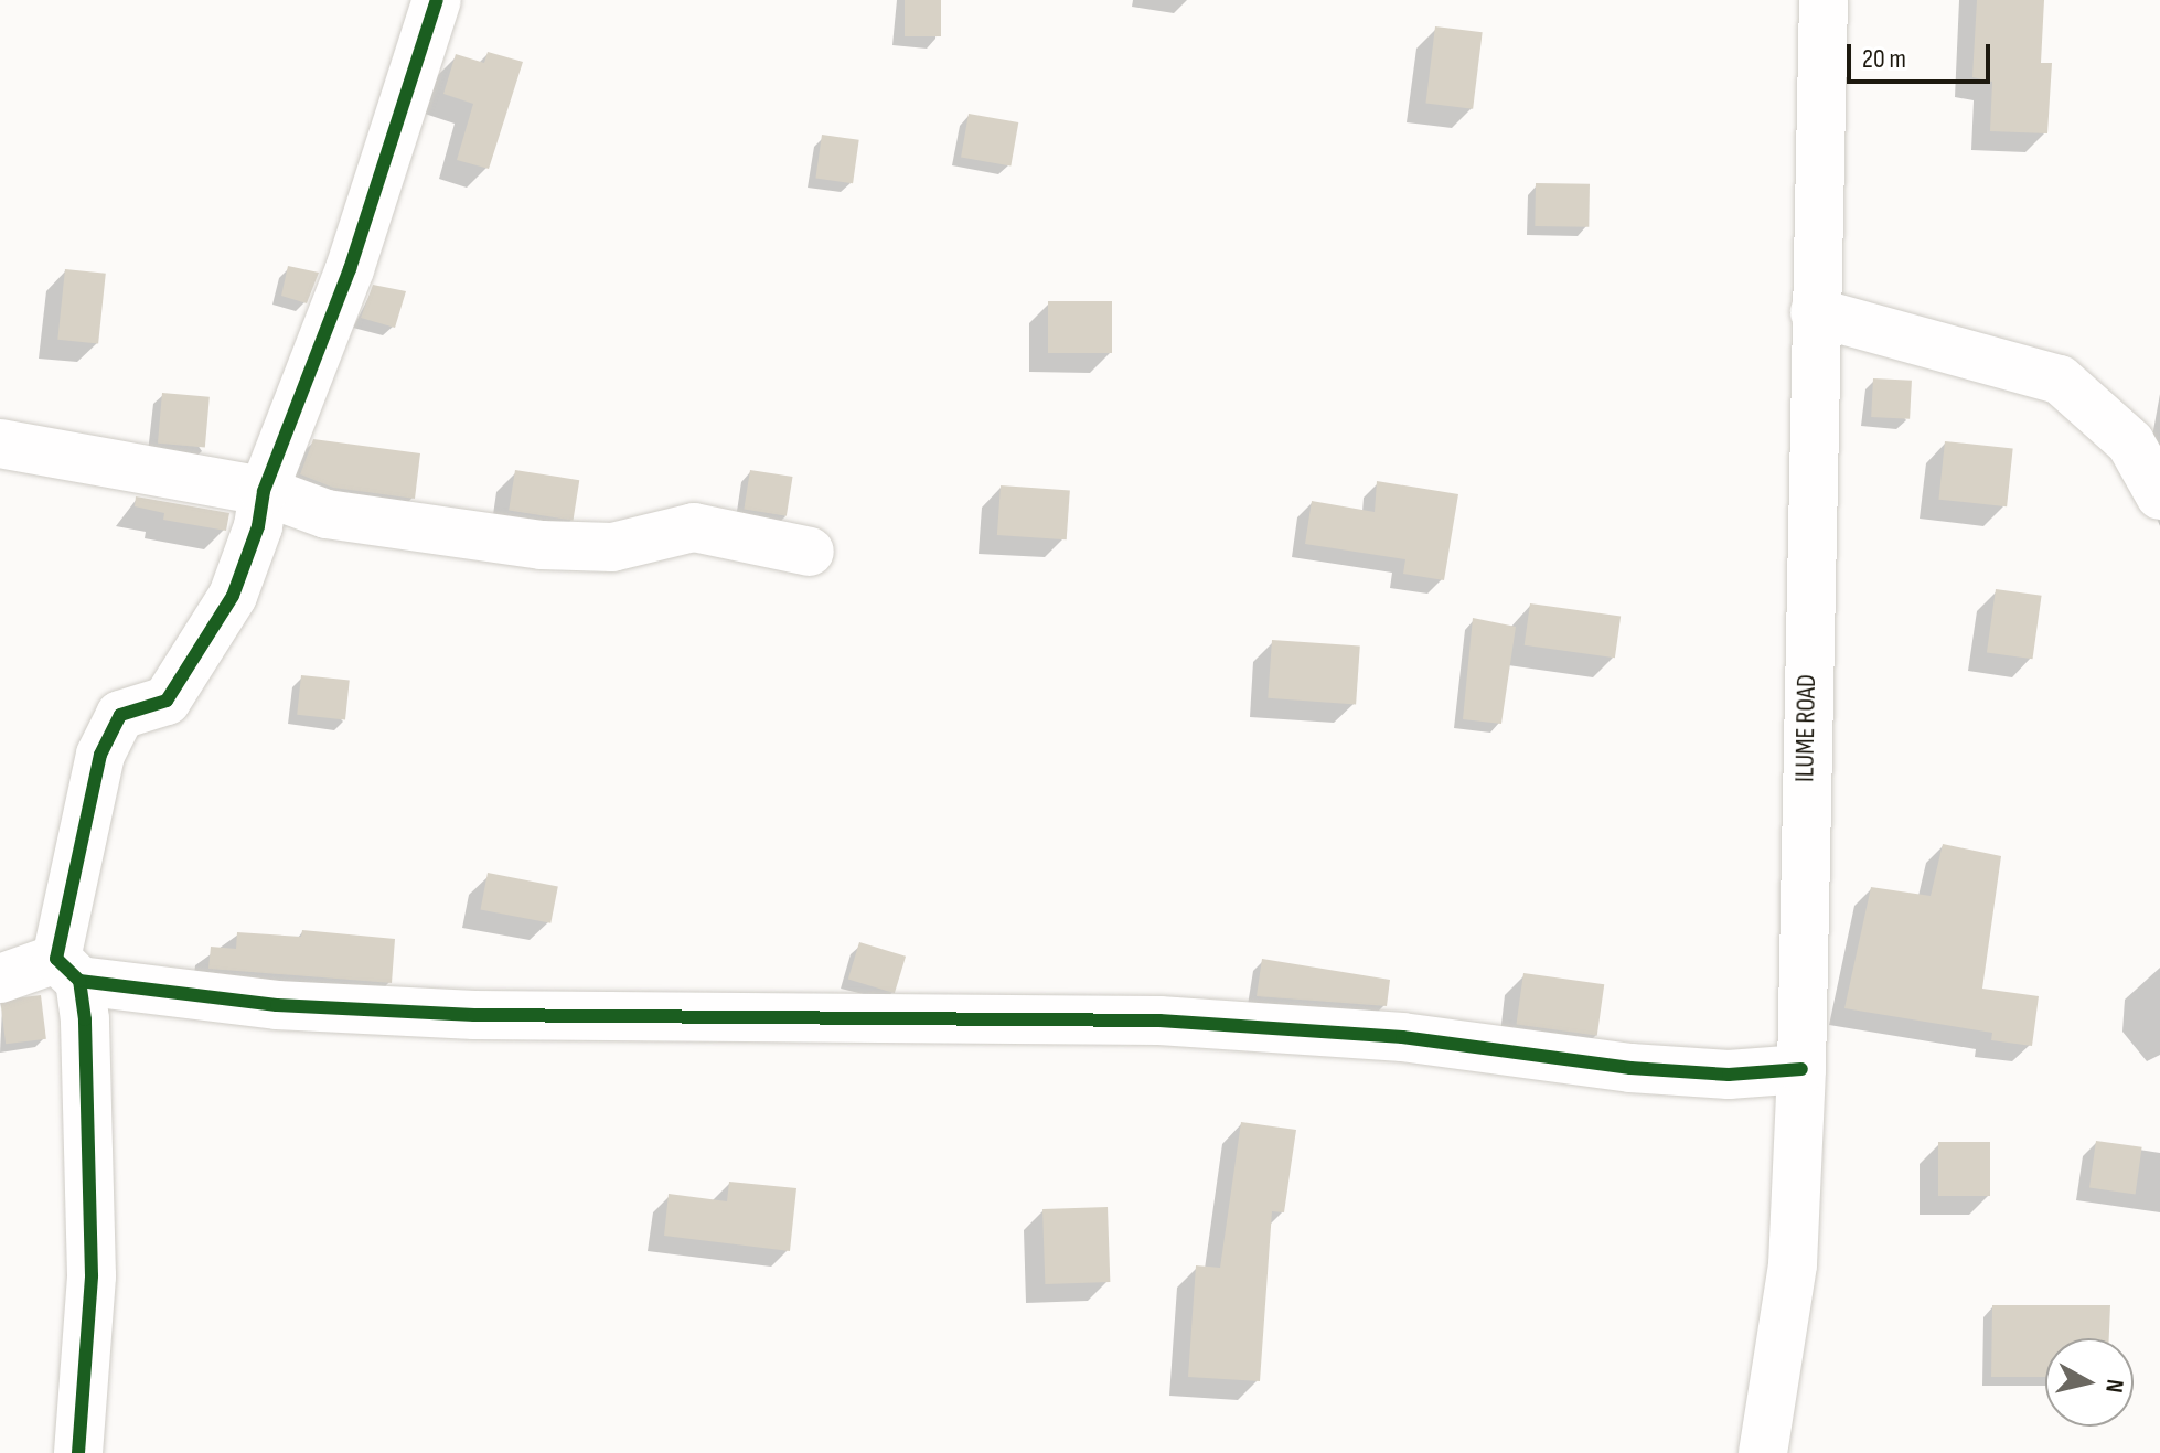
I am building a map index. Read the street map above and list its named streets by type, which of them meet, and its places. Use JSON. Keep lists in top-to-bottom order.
{
  "streets": {
    "street": ["ILUME ROAD"]
  },
  "scale_bar": "20 m",
  "north": "right"
}
